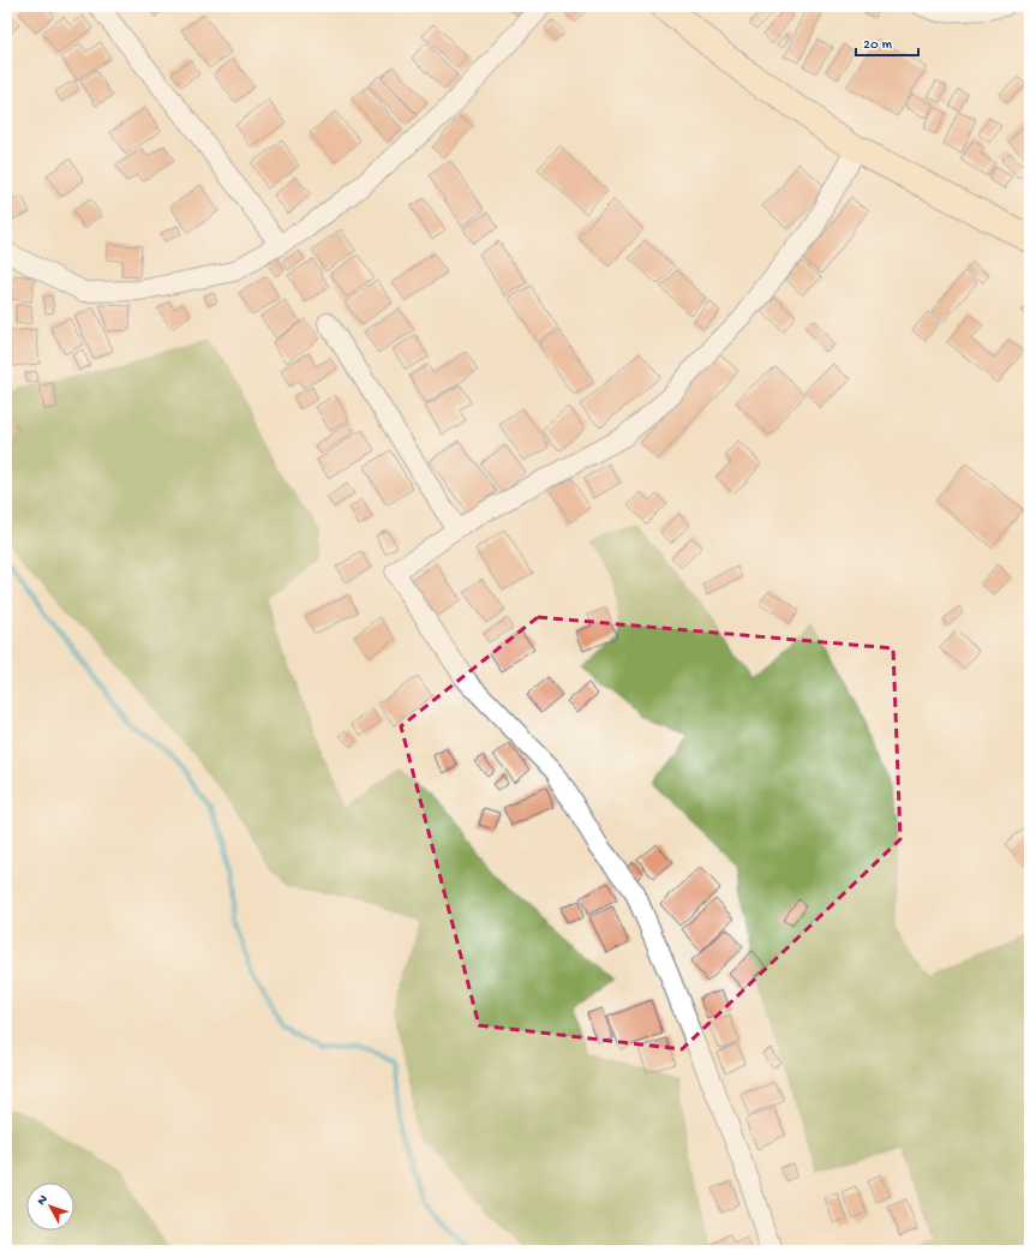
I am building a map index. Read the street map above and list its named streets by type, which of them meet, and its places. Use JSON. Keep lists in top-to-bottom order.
{
  "scale_bar": "20 m",
  "north": "top left"
}
